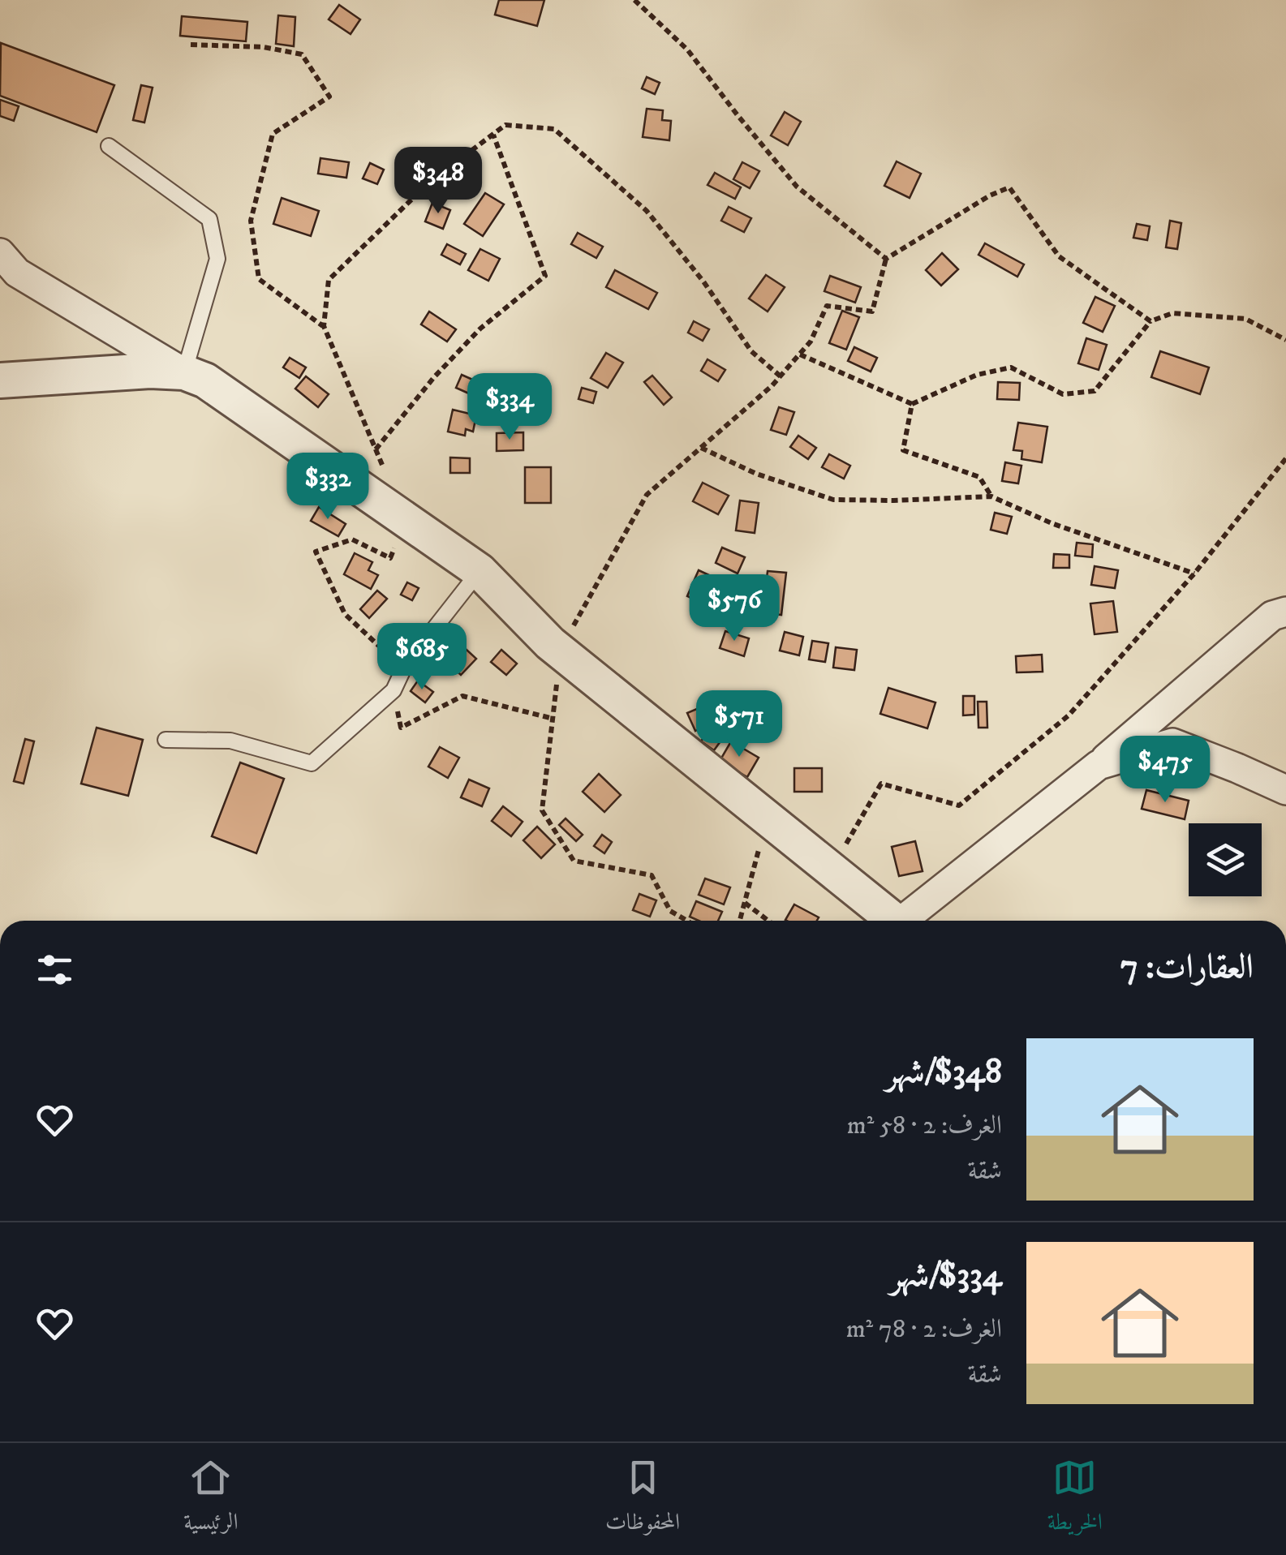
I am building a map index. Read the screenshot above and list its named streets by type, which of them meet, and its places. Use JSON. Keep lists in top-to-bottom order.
{
  "page": {
    "price": [
      "$348",
      "$334",
      "$332",
      "$576",
      "$685",
      "$571",
      "$475"
    ],
    "heading": "العقارات: 7",
    "list": [
      {
        "name": "$348/شهر",
        "note": "الغرف: 2 · 58 m² · شقة"
      },
      {
        "name": "$334/شهر",
        "note": "الغرف: 2 · 78 m² · شقة"
      }
    ],
    "tabs": ["الخريطة", "المحفوظات", "الرئيسية"]
  }
}
